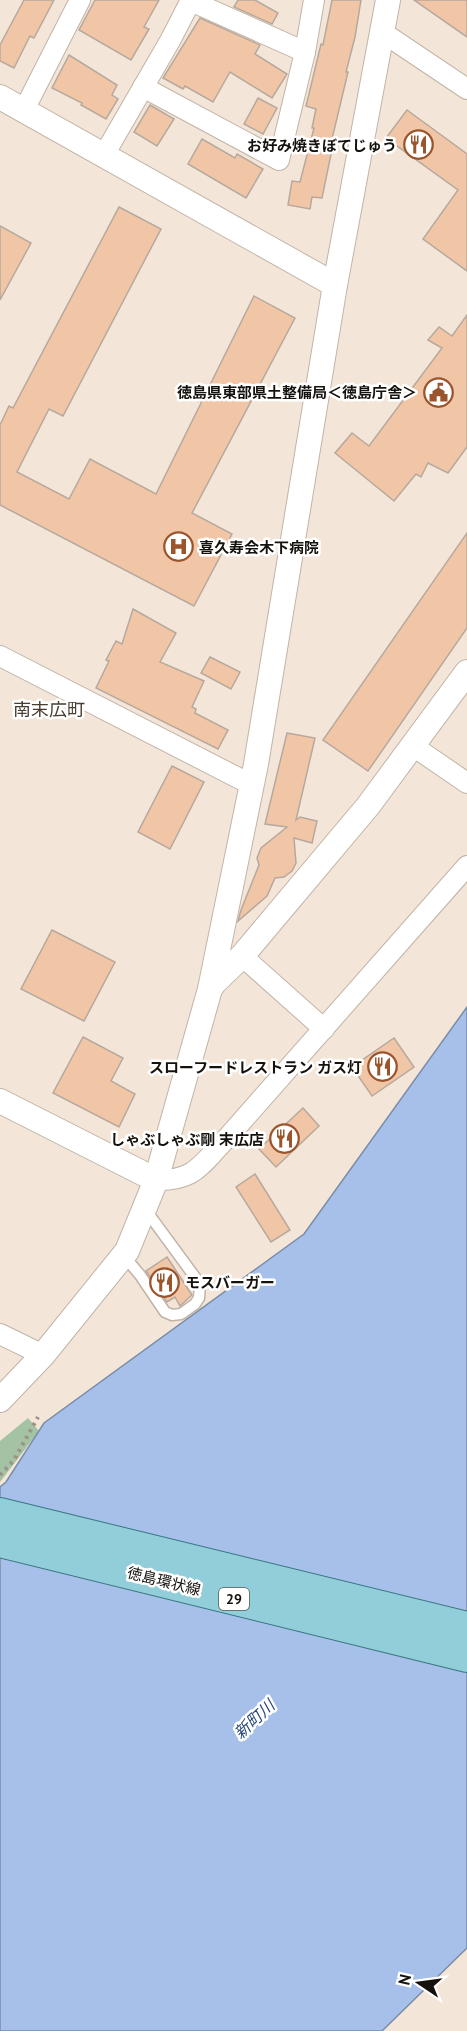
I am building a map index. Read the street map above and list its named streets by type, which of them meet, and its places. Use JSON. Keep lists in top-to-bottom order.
{
  "streets": {
    "main road": ["徳島環状線", "29"]
  },
  "districts": ["南末広町"],
  "water": ["新町川"],
  "places": {
    "restaurant": [
      "お好み焼きぼてじゅう",
      "スローフードレストラン ガス灯",
      "しゃぶしゃぶ剛 末広店",
      "モスバーガー"
    ],
    "public building": ["徳島県東部県土整備局＜徳島庁舎＞"],
    "hospital": ["喜久寿会木下病院"]
  },
  "north": "left"
}
